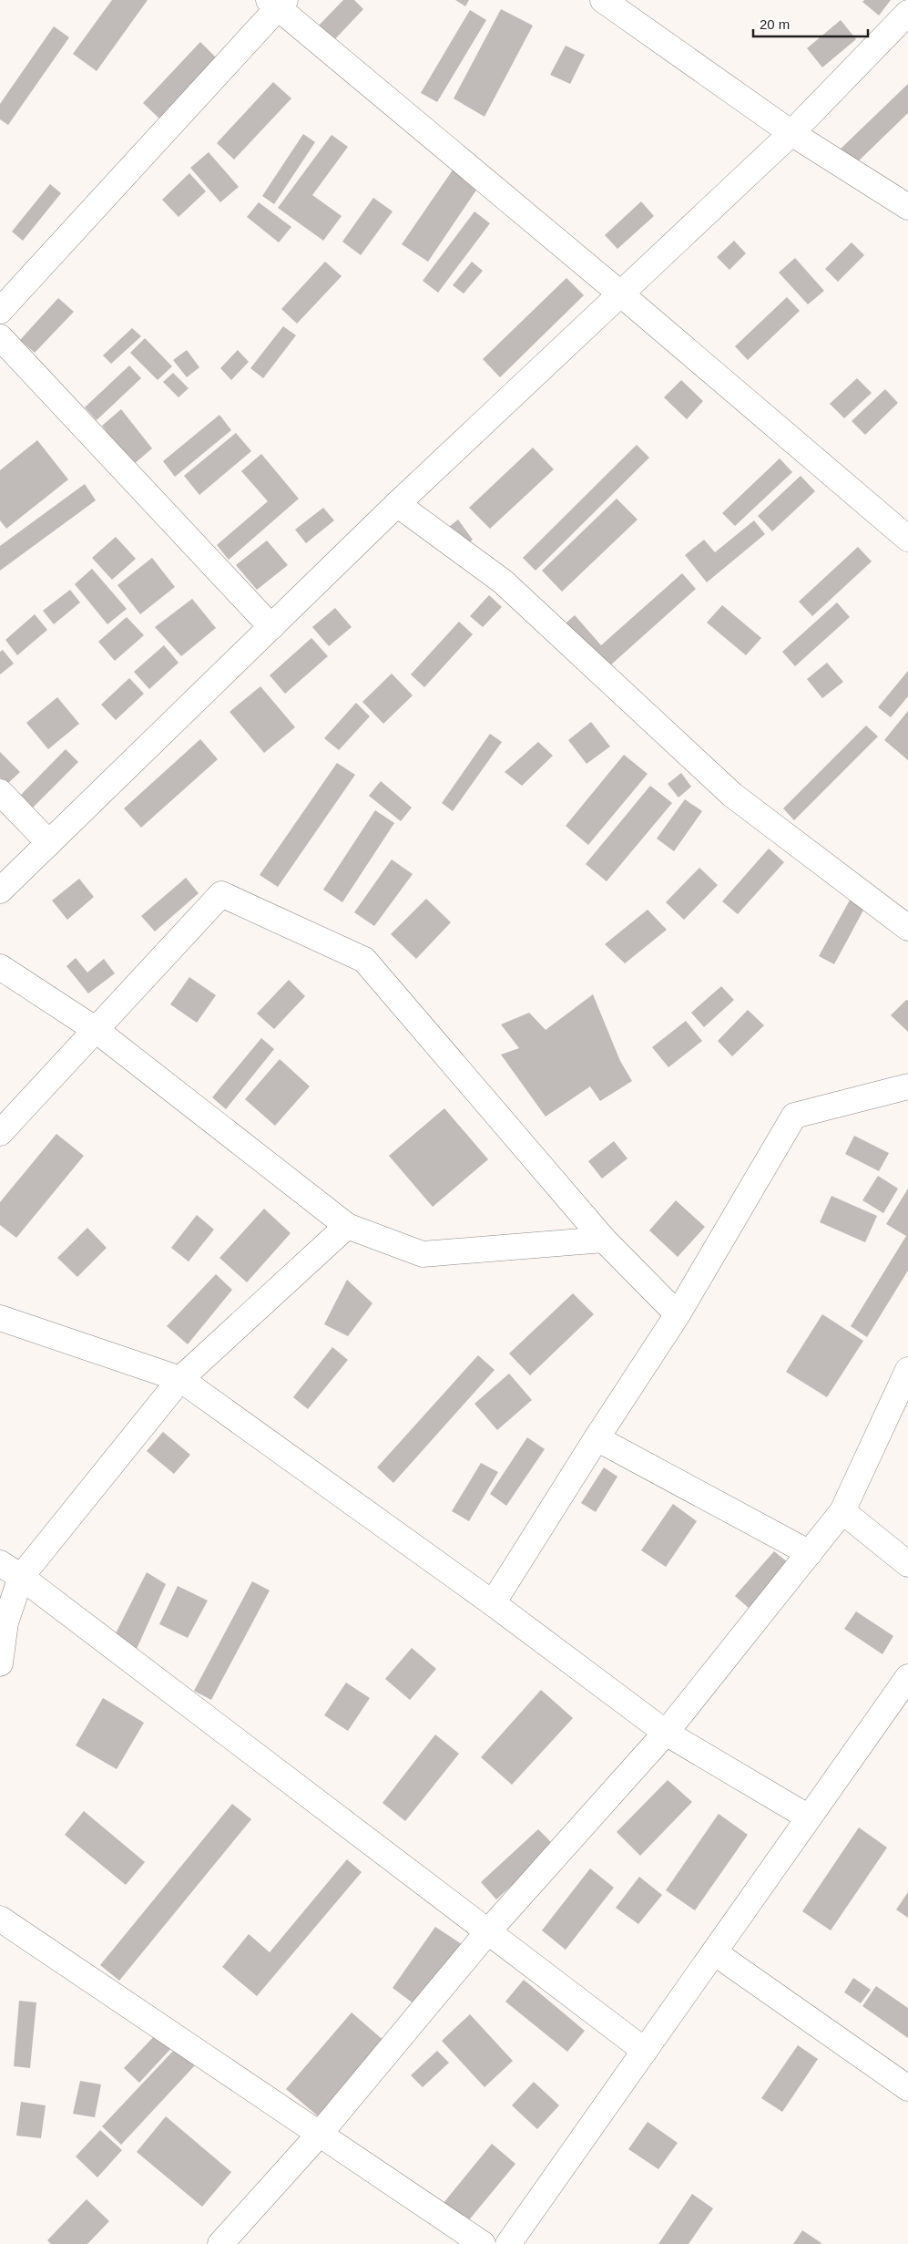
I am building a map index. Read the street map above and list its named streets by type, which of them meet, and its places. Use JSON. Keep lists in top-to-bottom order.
{
  "scale_bar": "20 m"
}
